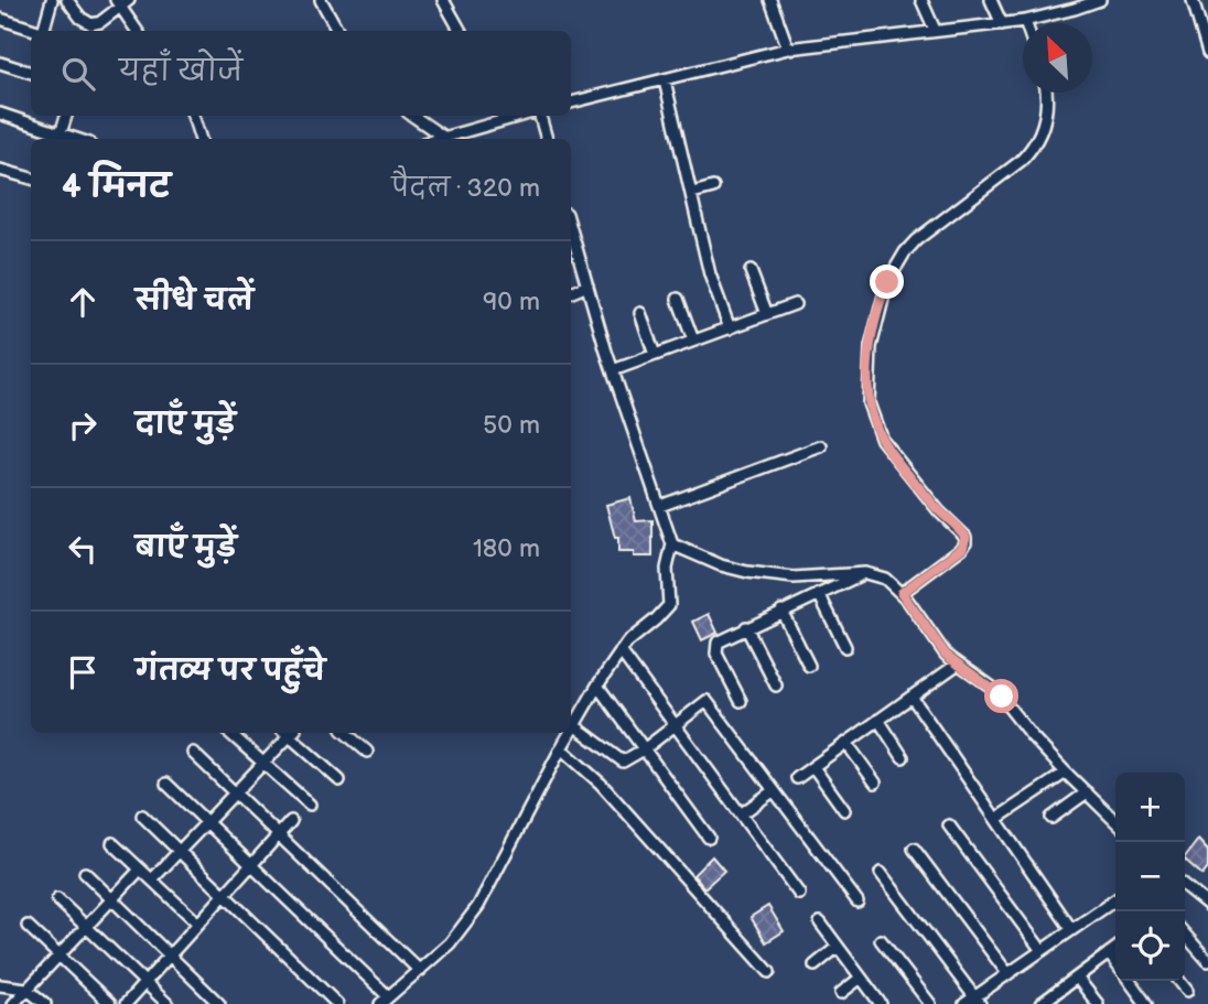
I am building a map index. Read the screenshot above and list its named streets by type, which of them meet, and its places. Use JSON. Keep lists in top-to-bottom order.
{
  "north": "top left",
  "page": {
    "search": "यहाँ खोजें",
    "heading": ["4 मिनट", "पैदल · 320 m"],
    "list": [
      ["सीधे चलें", "90 m"],
      ["दाएँ मुड़ें", "50 m"],
      ["बाएँ मुड़ें", "180 m"],
      "गंतव्य पर पहुँचे"
    ],
    "map_buttons": ["+", "−"]
  }
}
